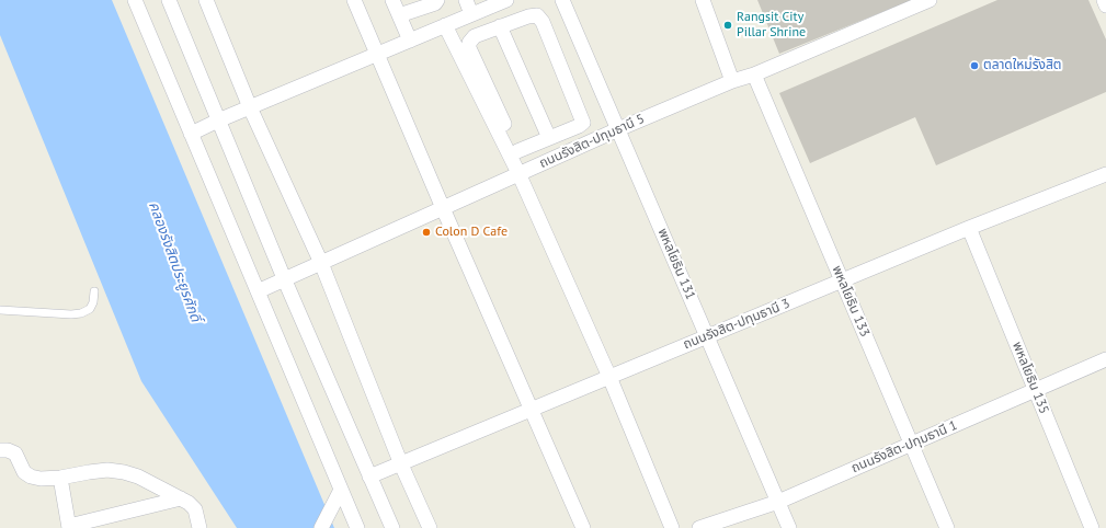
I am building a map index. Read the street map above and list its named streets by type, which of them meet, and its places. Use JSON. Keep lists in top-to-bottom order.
{
  "streets": {
    "street": [
      "ถนนรังสิต-ปทุมธานี 5",
      "พหลโยธิน 131",
      "พหลโยธิน 133",
      "ถนนรังสิต-ปทุมธานี 3",
      "พหลโยธิน 135",
      "ถนนรังสิต-ปทุมธานี 1"
    ]
  },
  "crossings": [
    ["ถนนรังสิต-ปทุมธานี 5", "พหลโยธิน 131"],
    ["ถนนรังสิต-ปทุมธานี 5", "พหลโยธิน 133"],
    ["พหลโยธิน 131", "ถนนรังสิต-ปทุมธานี 3"],
    ["พหลโยธิน 131", "ถนนรังสิต-ปทุมธานี 1"],
    ["พหลโยธิน 133", "ถนนรังสิต-ปทุมธานี 3"],
    ["พหลโยธิน 133", "ถนนรังสิต-ปทุมธานี 1"],
    ["ถนนรังสิต-ปทุมธานี 3", "พหลโยธิน 135"],
    ["พหลโยธิน 135", "ถนนรังสิต-ปทุมธานี 1"]
  ],
  "water": ["คลองรังสิตประยูรศักดิ์"],
  "places": ["Rangsit City Pillar Shrine", "ตลาดใหม่รังสิต", "Colon D Cafe"]
}
